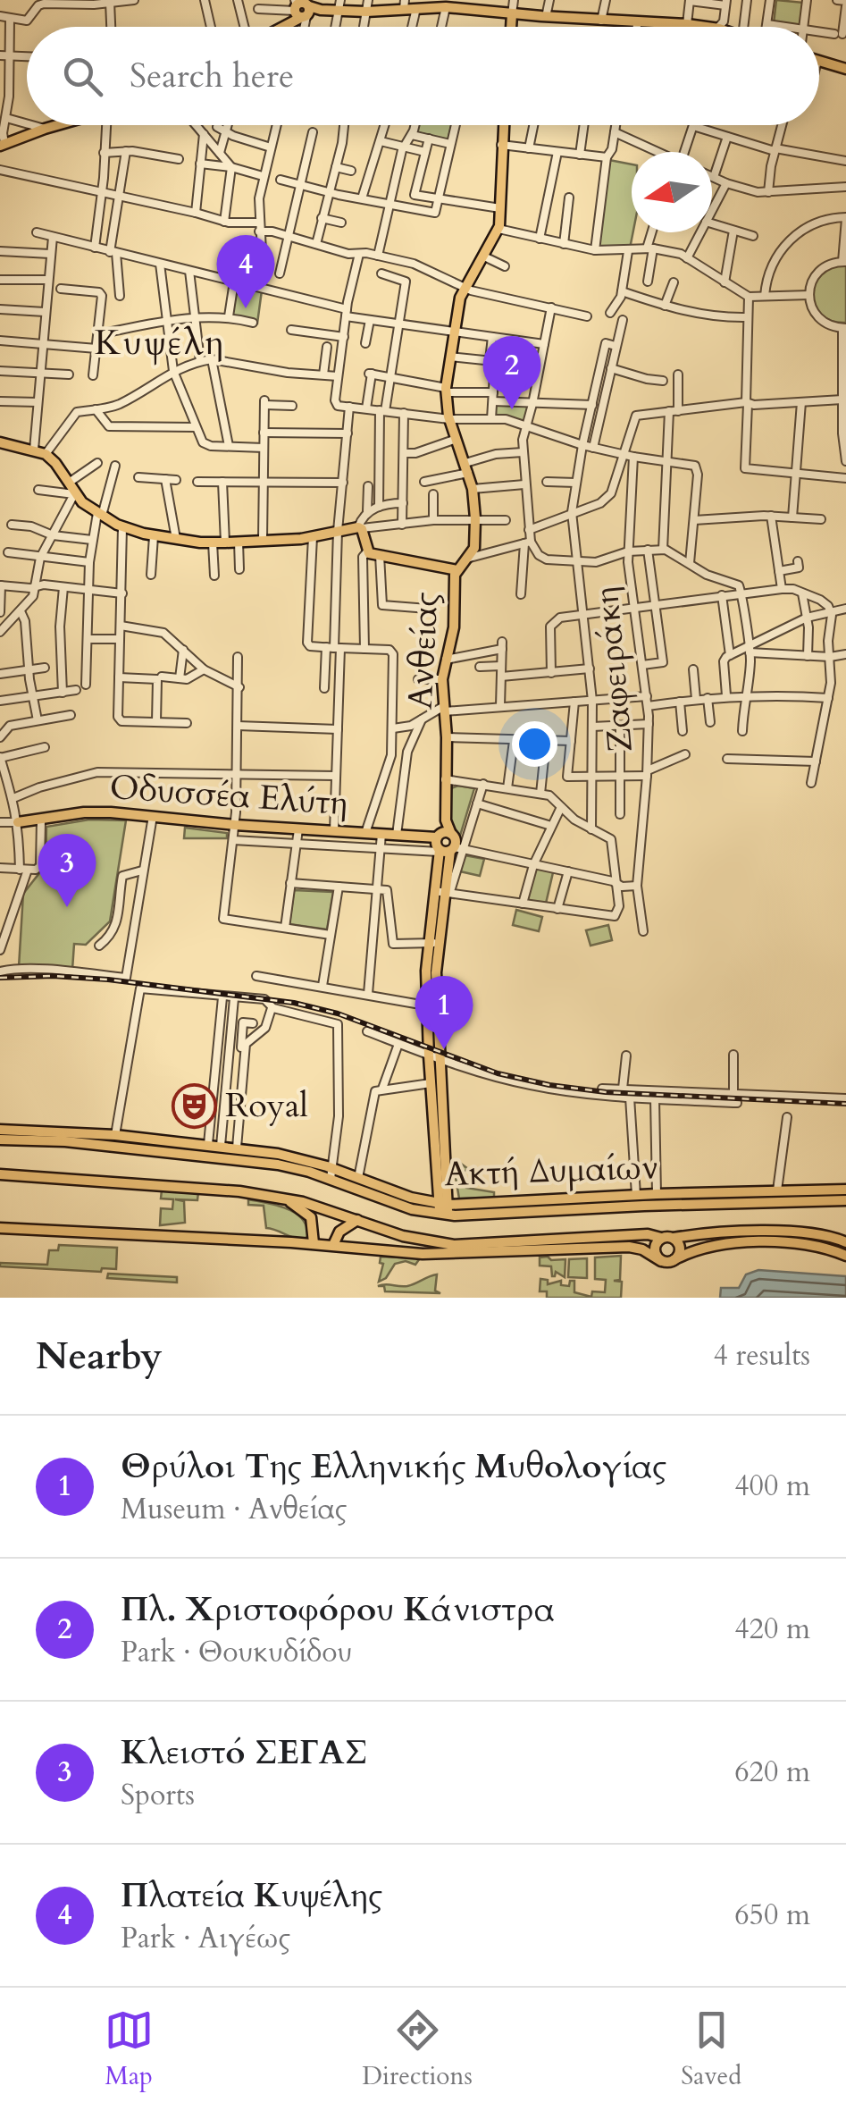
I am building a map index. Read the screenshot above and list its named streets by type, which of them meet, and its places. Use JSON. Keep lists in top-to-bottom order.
{
  "streets": {
    "main road": ["Ανθείας", "Οδυσσέα Ελύτη", "Ακτή Δυμαίων"],
    "street": ["Ζαφειράκη"]
  },
  "crossings": [
    ["Ανθείας", "Οδυσσέα Ελύτη"]
  ],
  "districts": ["Κυψέλη"],
  "places": {
    "theatre": ["Royal"]
  },
  "north": "left",
  "page": {
    "search": "Search here",
    "pins": [
      "4",
      "2",
      "3",
      "1"
    ],
    "heading": ["Nearby", "4 results"],
    "list": [
      {
        "mark": "1",
        "name": "Θρύλοι Της Ελληνικής Μυθολογίας",
        "note": "Museum · Ανθείας",
        "value": "400 m"
      },
      {
        "mark": "2",
        "name": "Πλ. Χριστοφόρου Κάνιστρα",
        "note": "Park · Θουκυδίδου",
        "value": "420 m"
      },
      {
        "mark": "3",
        "name": "Κλειστό ΣΕΓΑΣ",
        "note": "Sports",
        "value": "620 m"
      },
      {
        "mark": "4",
        "name": "Πλατεία Κυψέλης",
        "note": "Park · Αιγέως",
        "value": "650 m"
      }
    ],
    "nav": ["Map", "Directions", "Saved"]
  }
}
